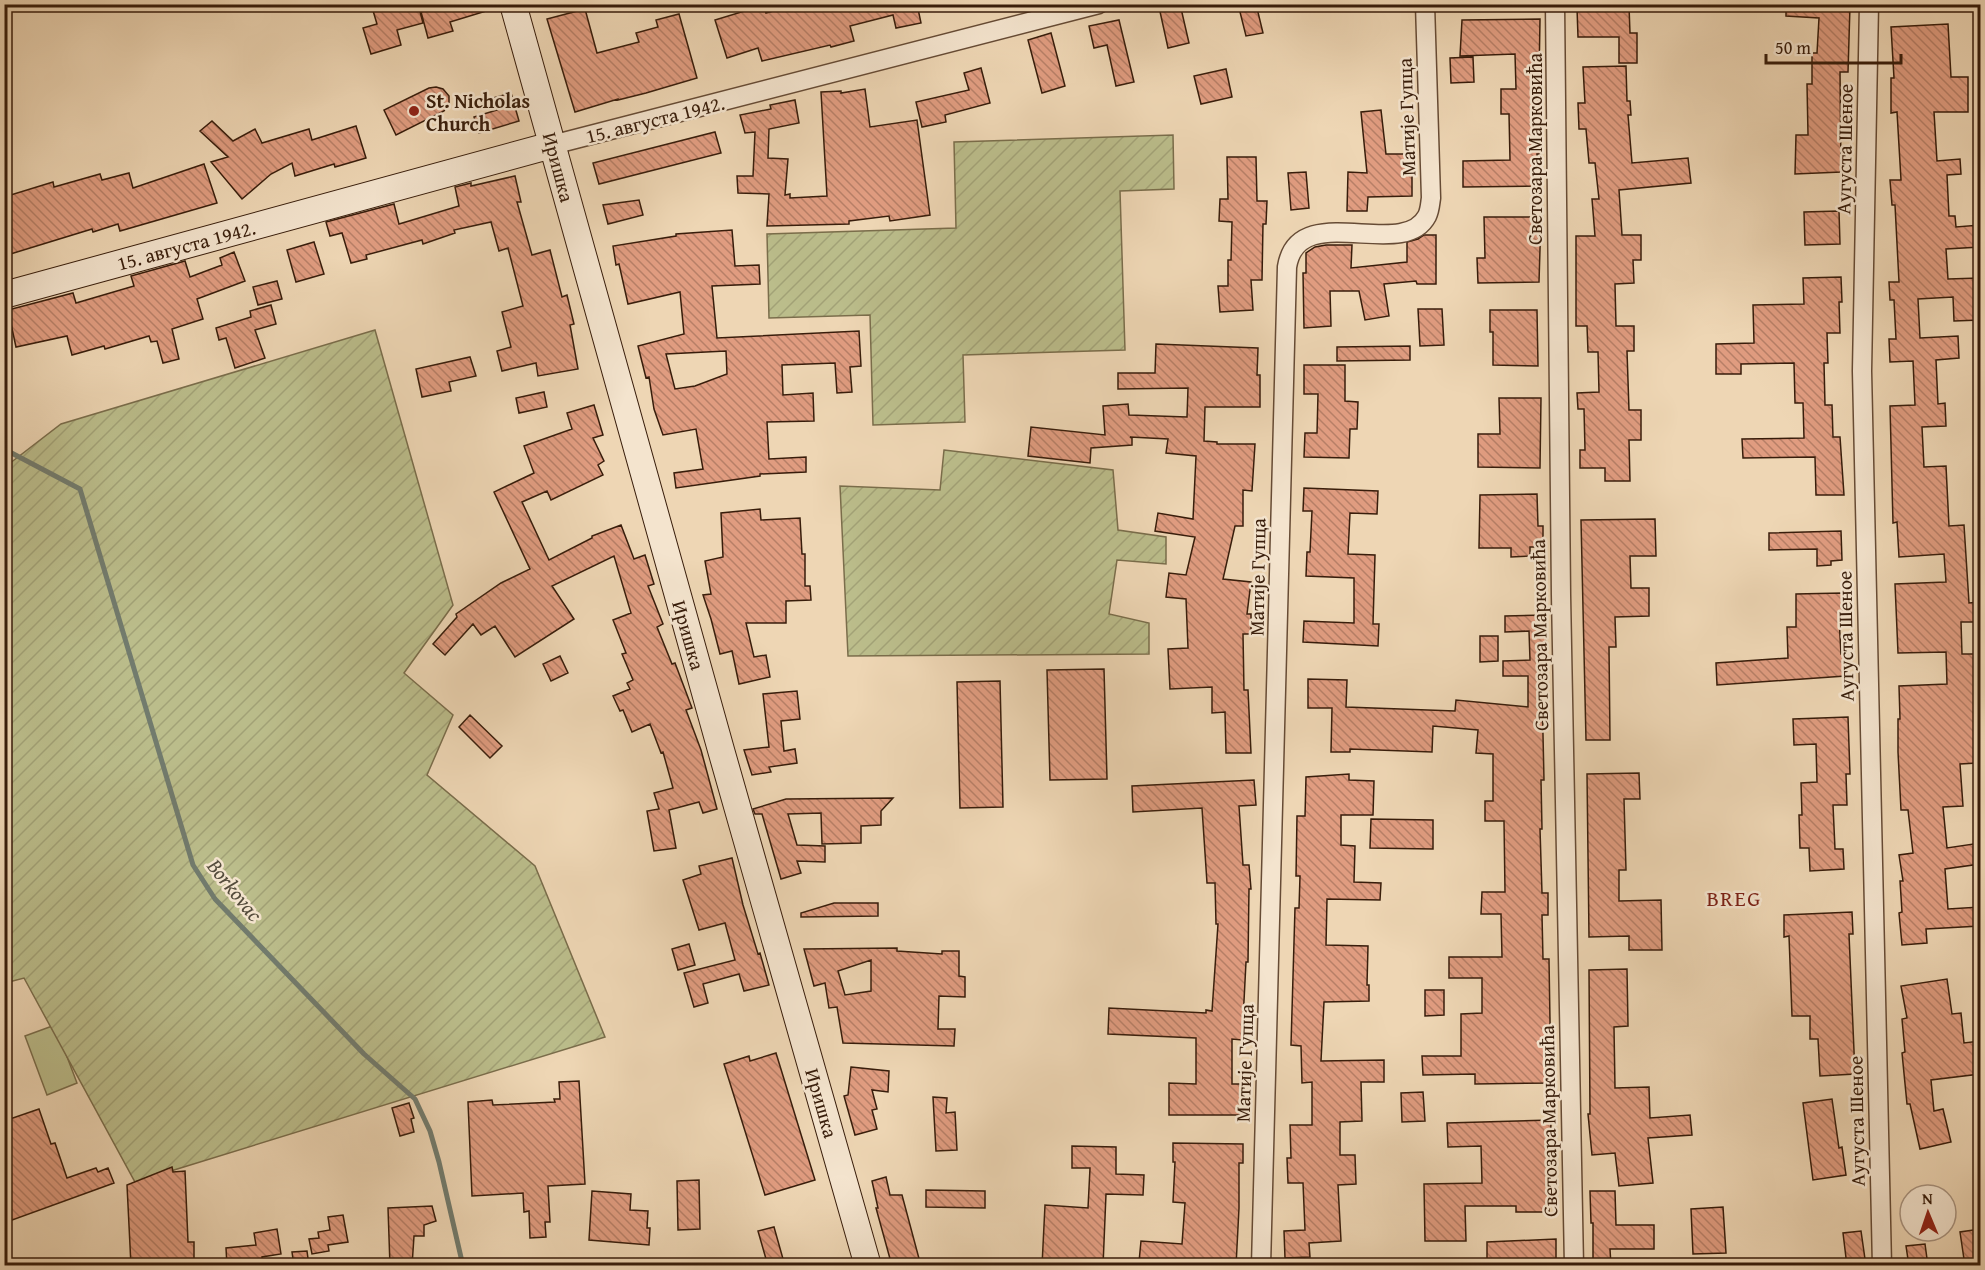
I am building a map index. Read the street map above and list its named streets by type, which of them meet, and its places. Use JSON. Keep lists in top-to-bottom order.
{
  "streets": {
    "street": [
      "Матије Гупца",
      "15. августа 1942.",
      "Светозара Марковића",
      "Аугуста Шеное",
      "Иришка"
    ]
  },
  "crossings": [
    ["15. августа 1942.", "Иришка"]
  ],
  "districts": ["BREG"],
  "water": ["Borkovac"],
  "places": ["St. Nicholas Church"],
  "scale_bar": "50 m",
  "north": "top"
}
